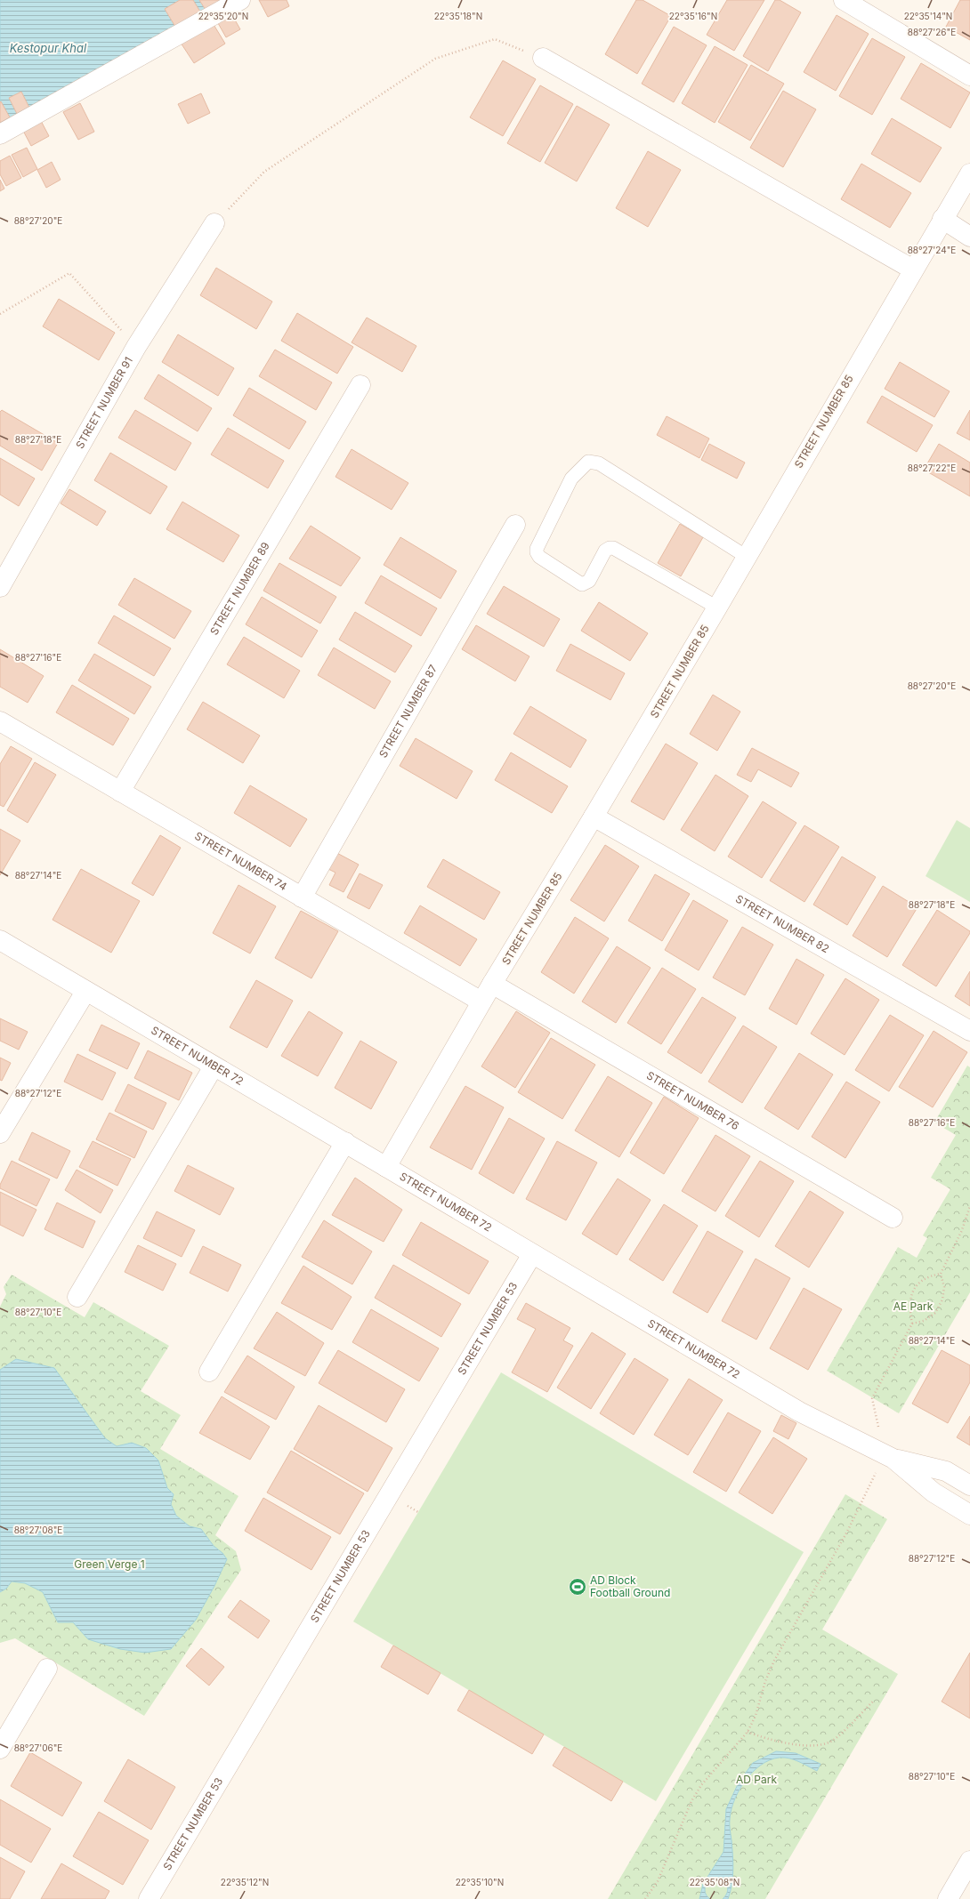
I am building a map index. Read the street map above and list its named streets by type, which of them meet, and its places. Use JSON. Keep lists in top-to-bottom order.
{
  "streets": {
    "street": [
      "STREET NUMBER 91",
      "STREET NUMBER 85",
      "STREET NUMBER 89",
      "STREET NUMBER 87",
      "STREET NUMBER 74",
      "STREET NUMBER 82",
      "STREET NUMBER 72",
      "STREET NUMBER 76",
      "STREET NUMBER 53"
    ]
  },
  "crossings": [
    ["STREET NUMBER 85", "STREET NUMBER 74"],
    ["STREET NUMBER 85", "STREET NUMBER 82"],
    ["STREET NUMBER 85", "STREET NUMBER 72"],
    ["STREET NUMBER 85", "STREET NUMBER 76"],
    ["STREET NUMBER 89", "STREET NUMBER 74"],
    ["STREET NUMBER 87", "STREET NUMBER 74"],
    ["STREET NUMBER 72", "STREET NUMBER 53"]
  ],
  "water": ["Kestopur Khal"],
  "parks": ["AE Park", "Green Verge 1", "AD Park"],
  "places": {
    "sports": ["AD Block Football Ground"]
  },
  "coordinates": [
    "22°35'20\"N",
    "22°35'18\"N",
    "22°35'16\"N",
    "22°35'14\"N",
    "88°27'26\"E",
    "88°27'20\"E",
    "88°27'24\"E",
    "88°27'18\"E",
    "88°27'22\"E",
    "88°27'16\"E",
    "88°27'14\"E",
    "88°27'12\"E",
    "88°27'10\"E",
    "88°27'08\"E",
    "88°27'06\"E",
    "22°35'12\"N",
    "22°35'10\"N",
    "22°35'08\"N"
  ]
}
